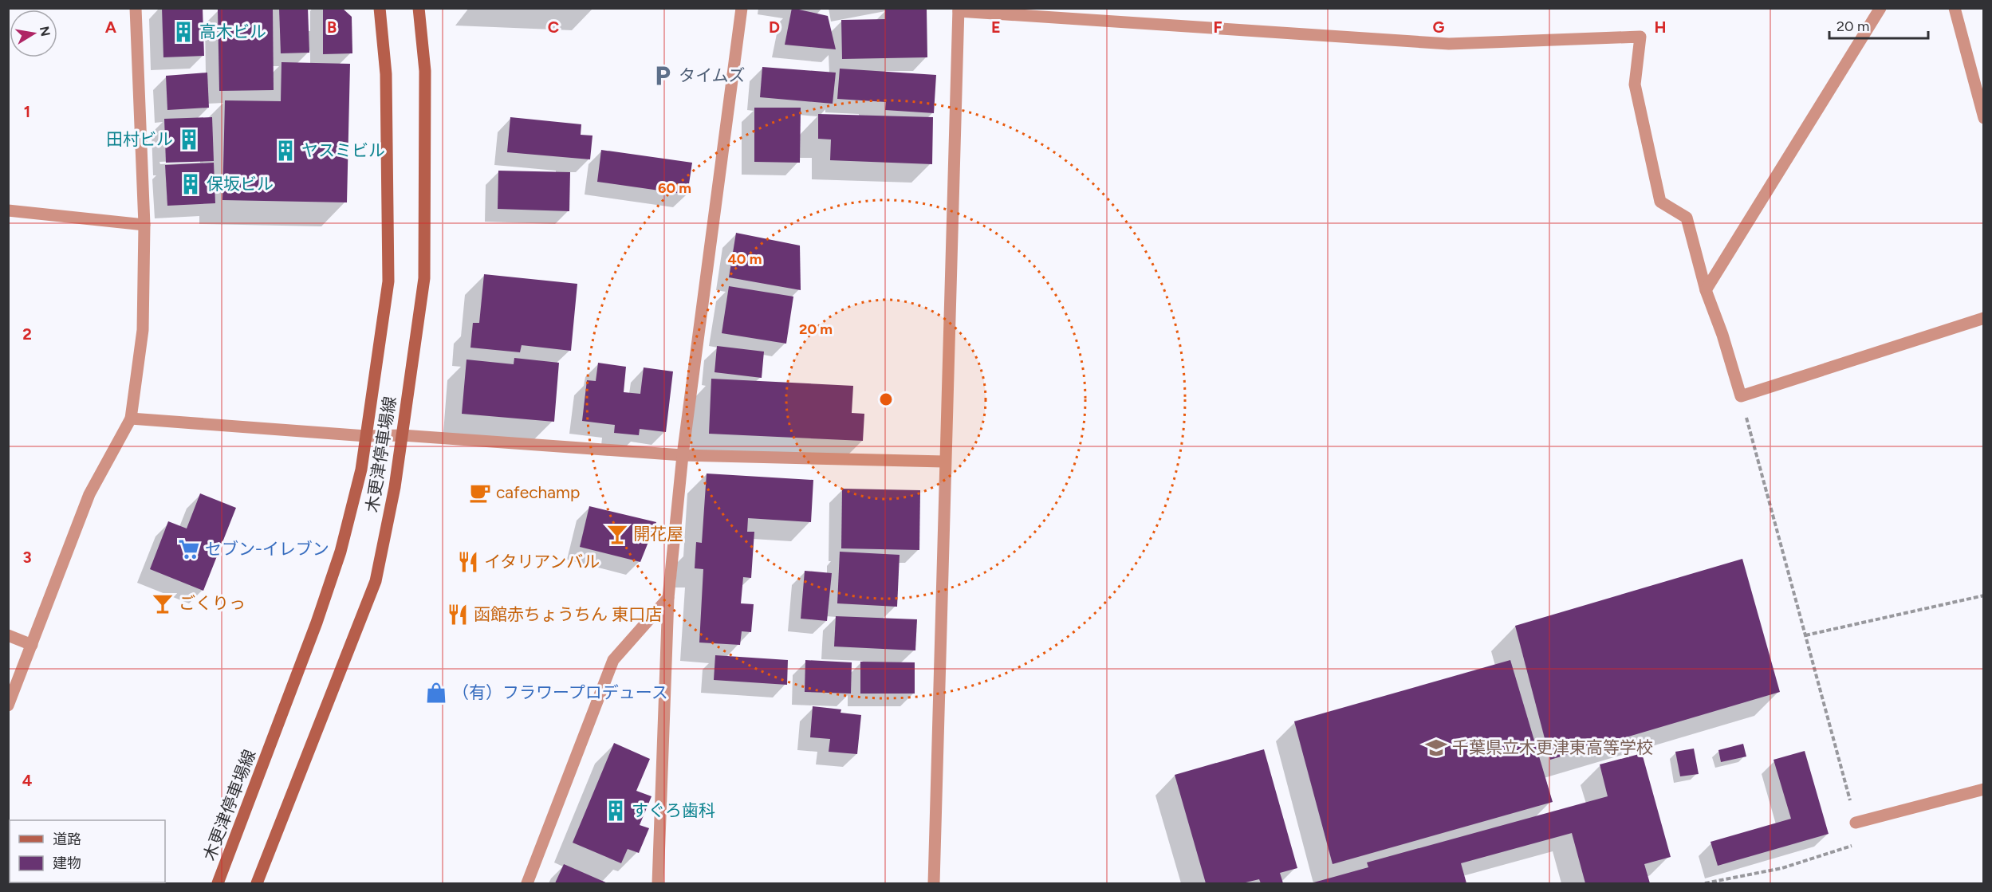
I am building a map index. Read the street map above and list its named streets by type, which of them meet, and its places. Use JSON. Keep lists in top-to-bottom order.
{
  "streets": {
    "main road": ["木更津停車場線"]
  },
  "places": {
    "building": [
      "高木ビル",
      "田村ビル",
      "ヤスミビル",
      "保坂ビル",
      "すぐろ歯科"
    ],
    "parking": ["タイムズ"],
    "cafe": ["cafechamp"],
    "bar": ["開花屋", "ごくりっ"],
    "supermarket": ["セブン-イレブン"],
    "restaurant": ["イタリアンバル", "函館赤ちょうちん 東口店"],
    "shop": ["（有）フラワープロデュース"],
    "school or university": ["千葉県立木更津東高等学校"]
  },
  "legend": ["道路", "建物"],
  "scale_bar": "20 m",
  "north": "right",
  "grid": {
    "columns": [
      "A",
      "B",
      "C",
      "D",
      "E",
      "F",
      "G",
      "H"
    ],
    "rows": [
      "1",
      "2",
      "3",
      "4"
    ]
  },
  "rings": ["60 m", "40 m", "20 m"]
}
